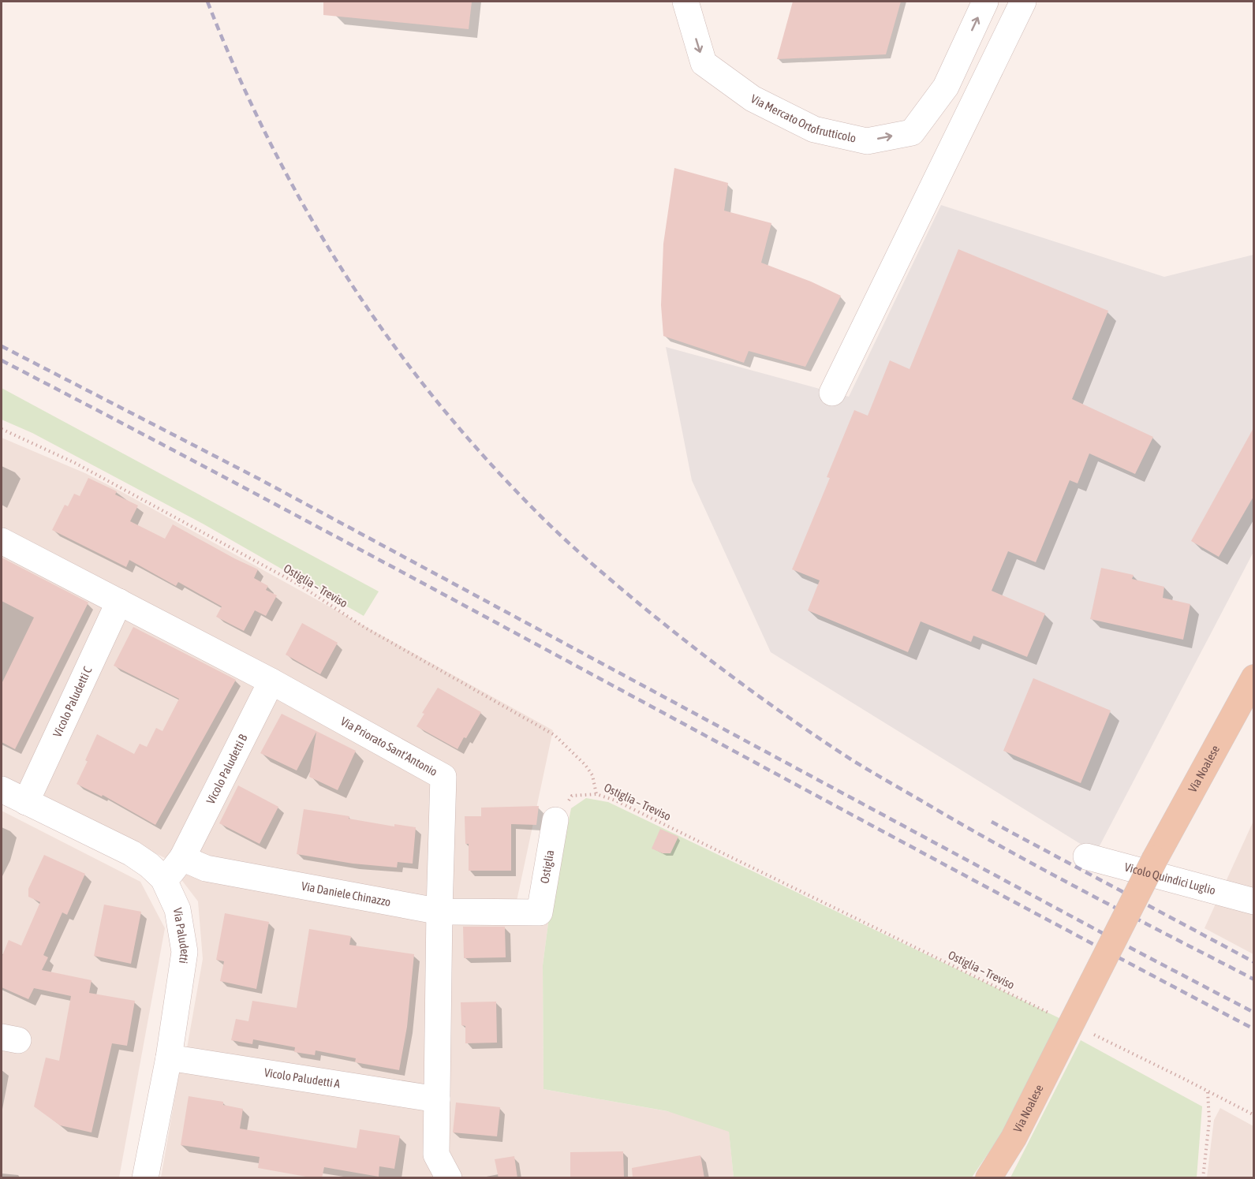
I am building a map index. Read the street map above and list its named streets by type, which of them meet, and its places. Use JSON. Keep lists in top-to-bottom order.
{
  "streets": {
    "main road": ["Via Noalese"],
    "street": [
      "Via Mercato Ortofrutticolo",
      "Vicolo Paludetti C",
      "Via Priorato Sant'Antonio",
      "Vicolo Paludetti B",
      "Ostiglia",
      "Vicolo Quindici Luglio",
      "Via Daniele Chinazzo",
      "Via Paludetti",
      "Vicolo Paludetti A"
    ],
    "path": ["Ostiglia – Treviso"]
  },
  "crossings": [
    ["Vicolo Paludetti C", "Via Priorato Sant'Antonio"],
    ["Vicolo Paludetti C", "Via Paludetti"],
    ["Via Priorato Sant'Antonio", "Vicolo Paludetti B"],
    ["Via Priorato Sant'Antonio", "Via Daniele Chinazzo"],
    ["Via Priorato Sant'Antonio", "Vicolo Paludetti A"],
    ["Vicolo Paludetti B", "Via Daniele Chinazzo"],
    ["Ostiglia", "Via Daniele Chinazzo"],
    ["Via Paludetti", "Vicolo Paludetti A"]
  ]
}
